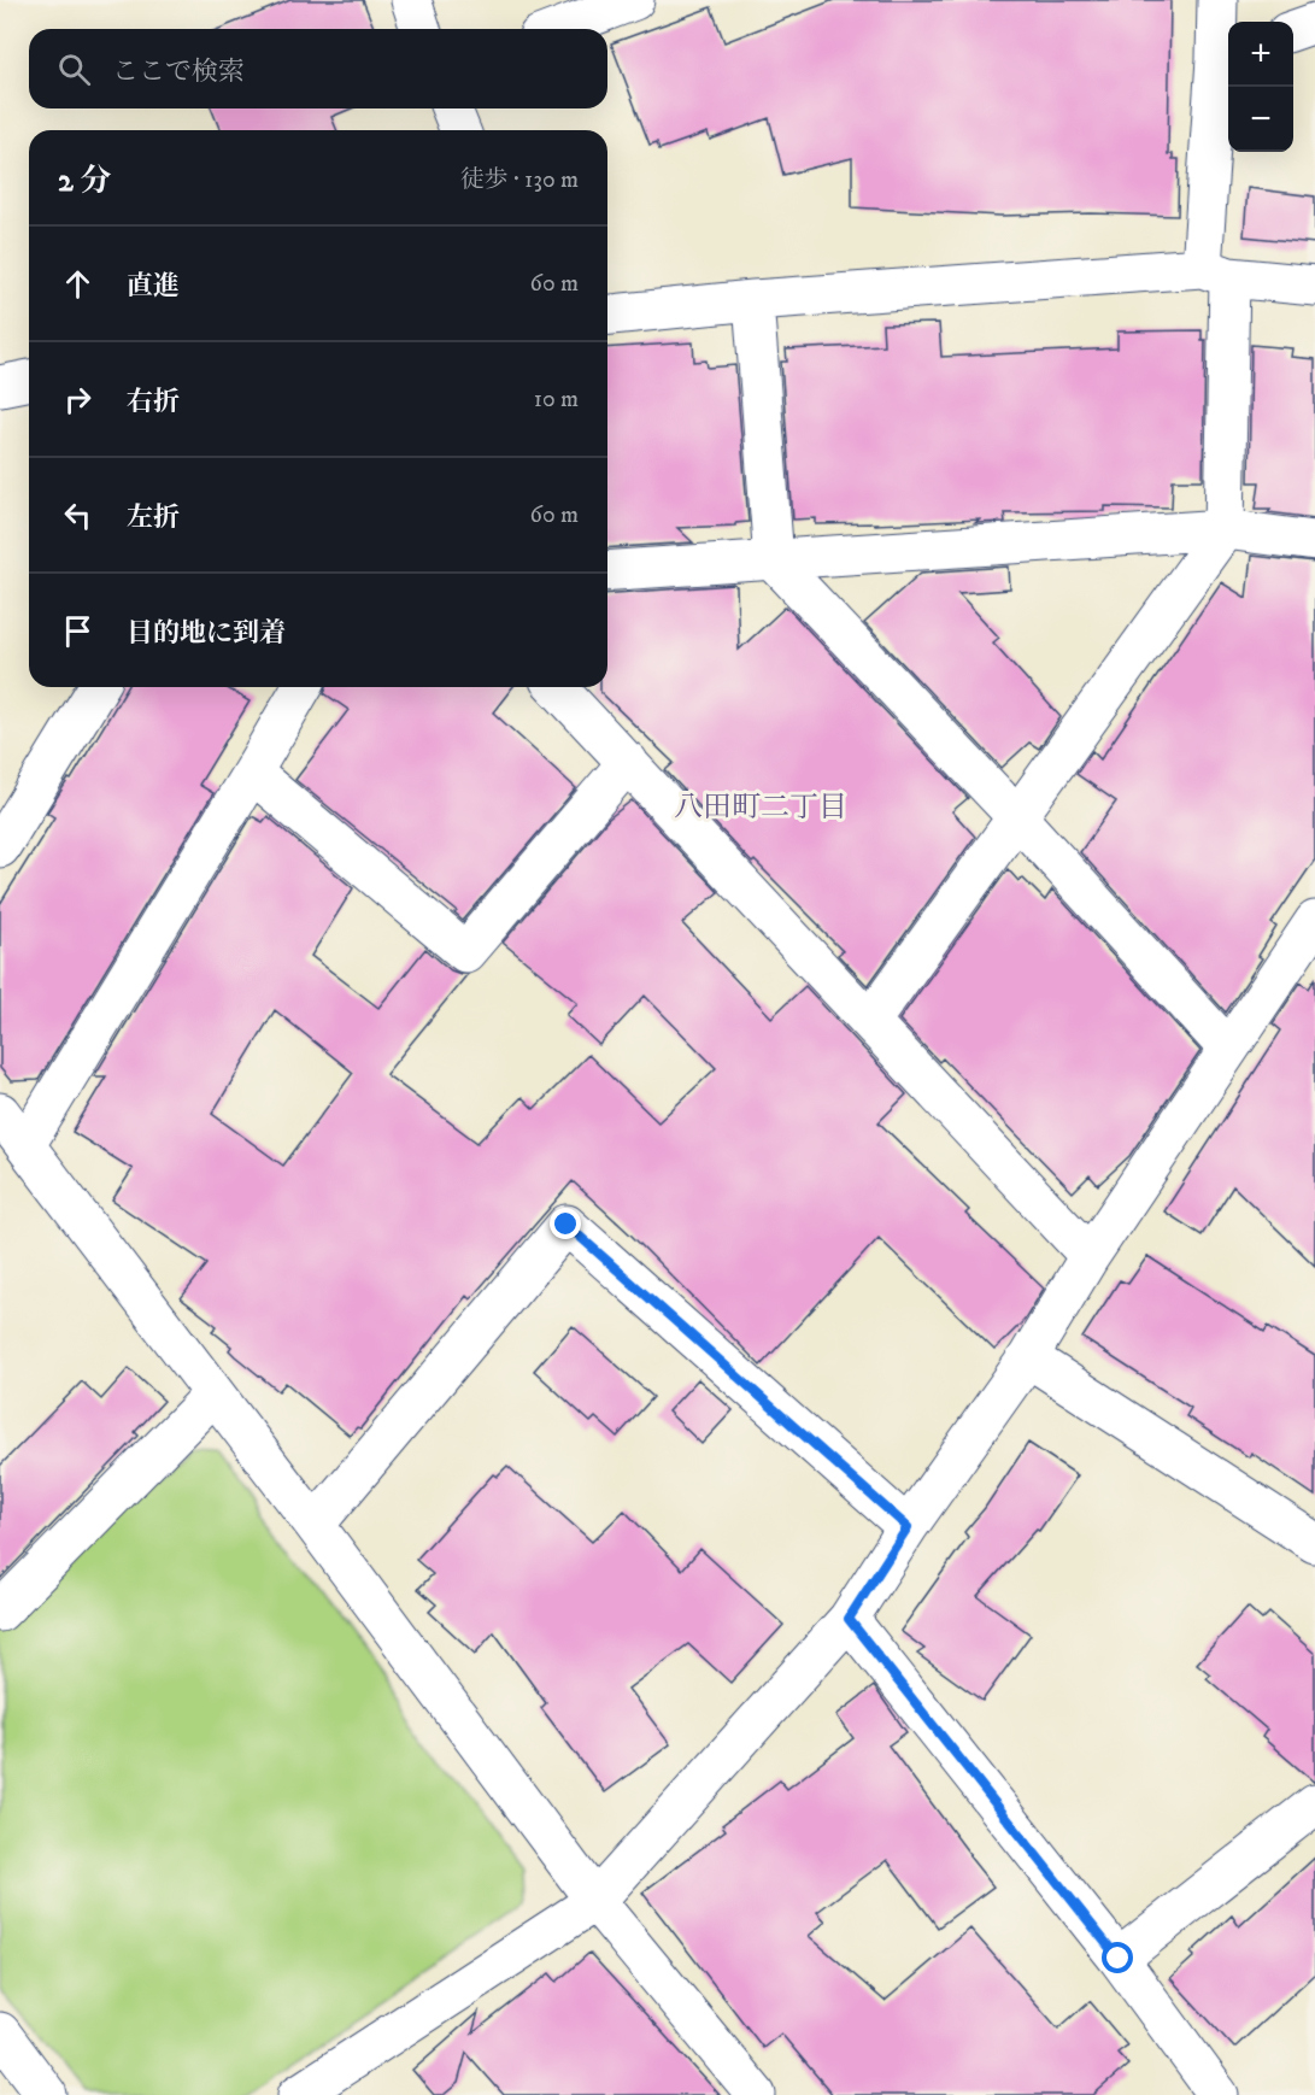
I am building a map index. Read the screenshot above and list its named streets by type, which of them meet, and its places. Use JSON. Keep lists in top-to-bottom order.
{
  "districts": ["八田町二丁目"],
  "page": {
    "map_buttons": ["+", "−"],
    "search": "ここで検索",
    "heading": ["2 分", "徒歩 · 130 m"],
    "list": [
      ["直進", "60 m"],
      ["右折", "10 m"],
      ["左折", "60 m"],
      "目的地に到着"
    ]
  }
}
